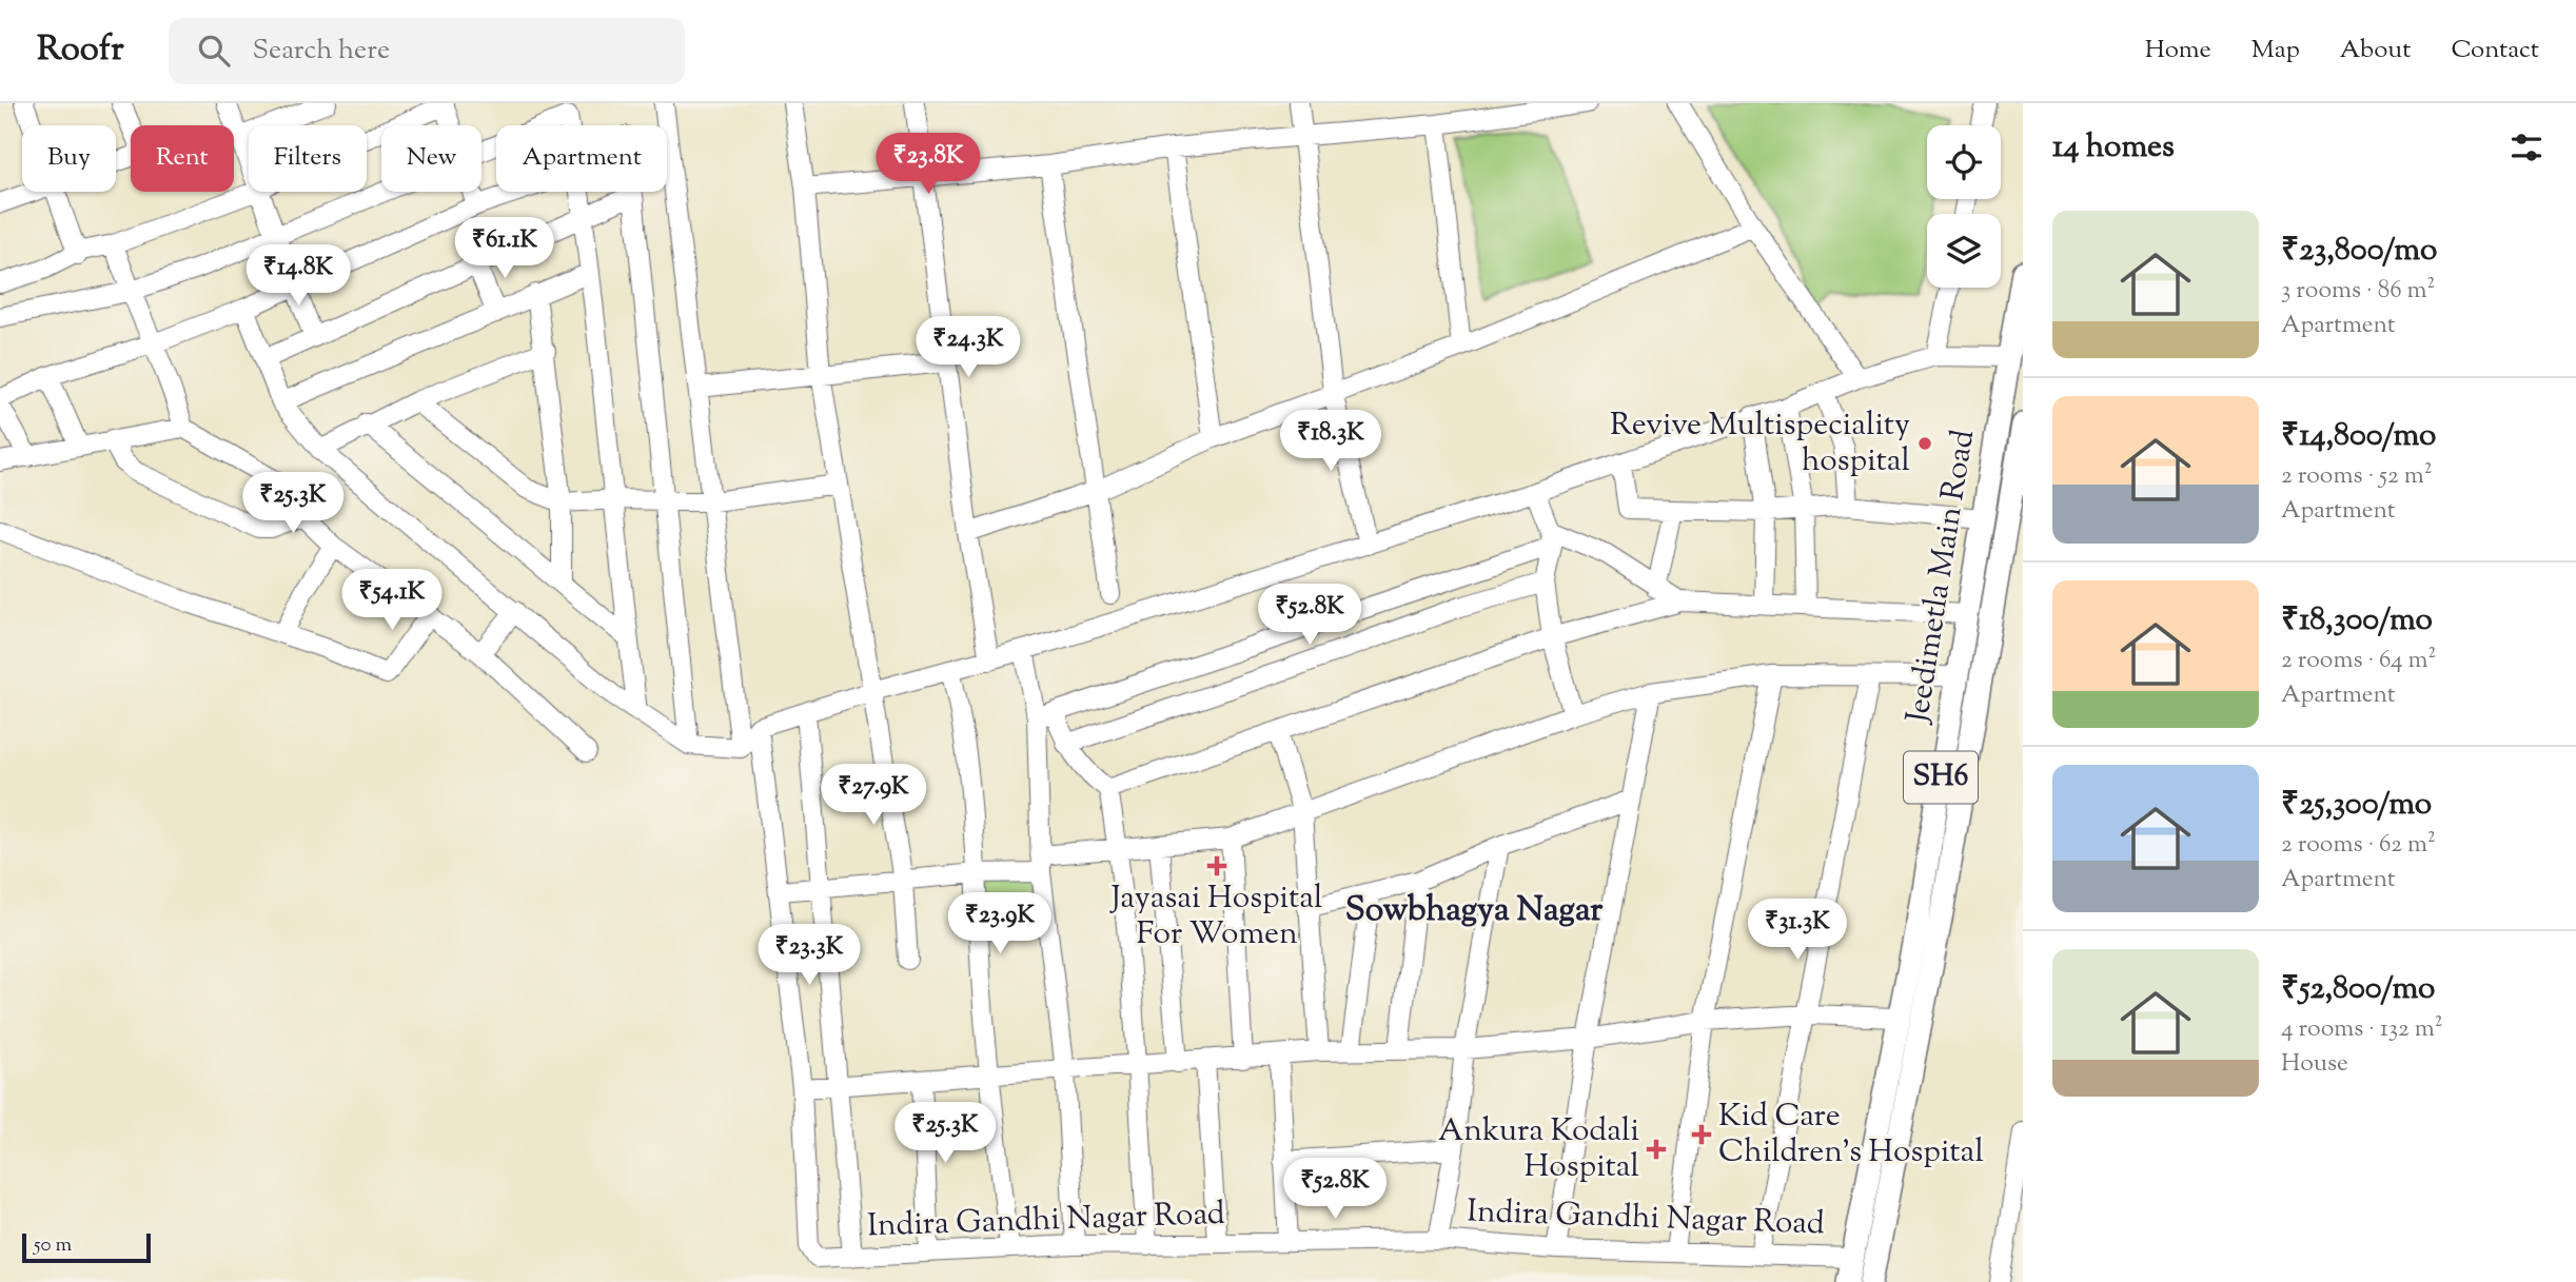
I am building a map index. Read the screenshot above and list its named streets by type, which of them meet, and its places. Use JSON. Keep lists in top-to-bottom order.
{
  "streets": {
    "main road": ["Jeedimetla Main Road", "SH6"],
    "street": ["Indira Gandhi Nagar Road"]
  },
  "crossings": [
    ["Jeedimetla Main Road", "Indira Gandhi Nagar Road"]
  ],
  "districts": ["Sowbhagya Nagar"],
  "places": {
    "other": ["Revive Multispeciality hospital"],
    "health": ["Jayasai Hospital For Women", "Kid Care Children's Hospital", "Ankura Kodali Hospital"]
  },
  "scale_bar": "50 m",
  "page": {
    "header": "Roofr",
    "search": "Search here",
    "nav": [
      "Home",
      "Map",
      "About",
      "Contact"
    ],
    "heading": "14 homes",
    "chip": [
      "Buy",
      "Rent",
      "Filters",
      "New",
      "Apartment"
    ],
    "price": [
      "₹23.8K",
      "₹61.1K",
      "₹14.8K",
      "₹24.3K",
      "₹18.3K",
      "₹25.3K",
      "₹54.1K",
      "₹52.8K",
      "₹27.9K",
      "₹23.9K",
      "₹31.3K",
      "₹23.3K",
      "₹25.3K",
      "₹52.8K"
    ],
    "list": [
      {
        "name": "₹23,800/mo",
        "note": "3 rooms · 86 m² · Apartment"
      },
      {
        "name": "₹14,800/mo",
        "note": "2 rooms · 52 m² · Apartment"
      },
      {
        "name": "₹18,300/mo",
        "note": "2 rooms · 64 m² · Apartment"
      },
      {
        "name": "₹25,300/mo",
        "note": "2 rooms · 62 m² · Apartment"
      },
      {
        "name": "₹52,800/mo",
        "note": "4 rooms · 132 m² · House"
      }
    ],
    "scale": "50 m"
  }
}
